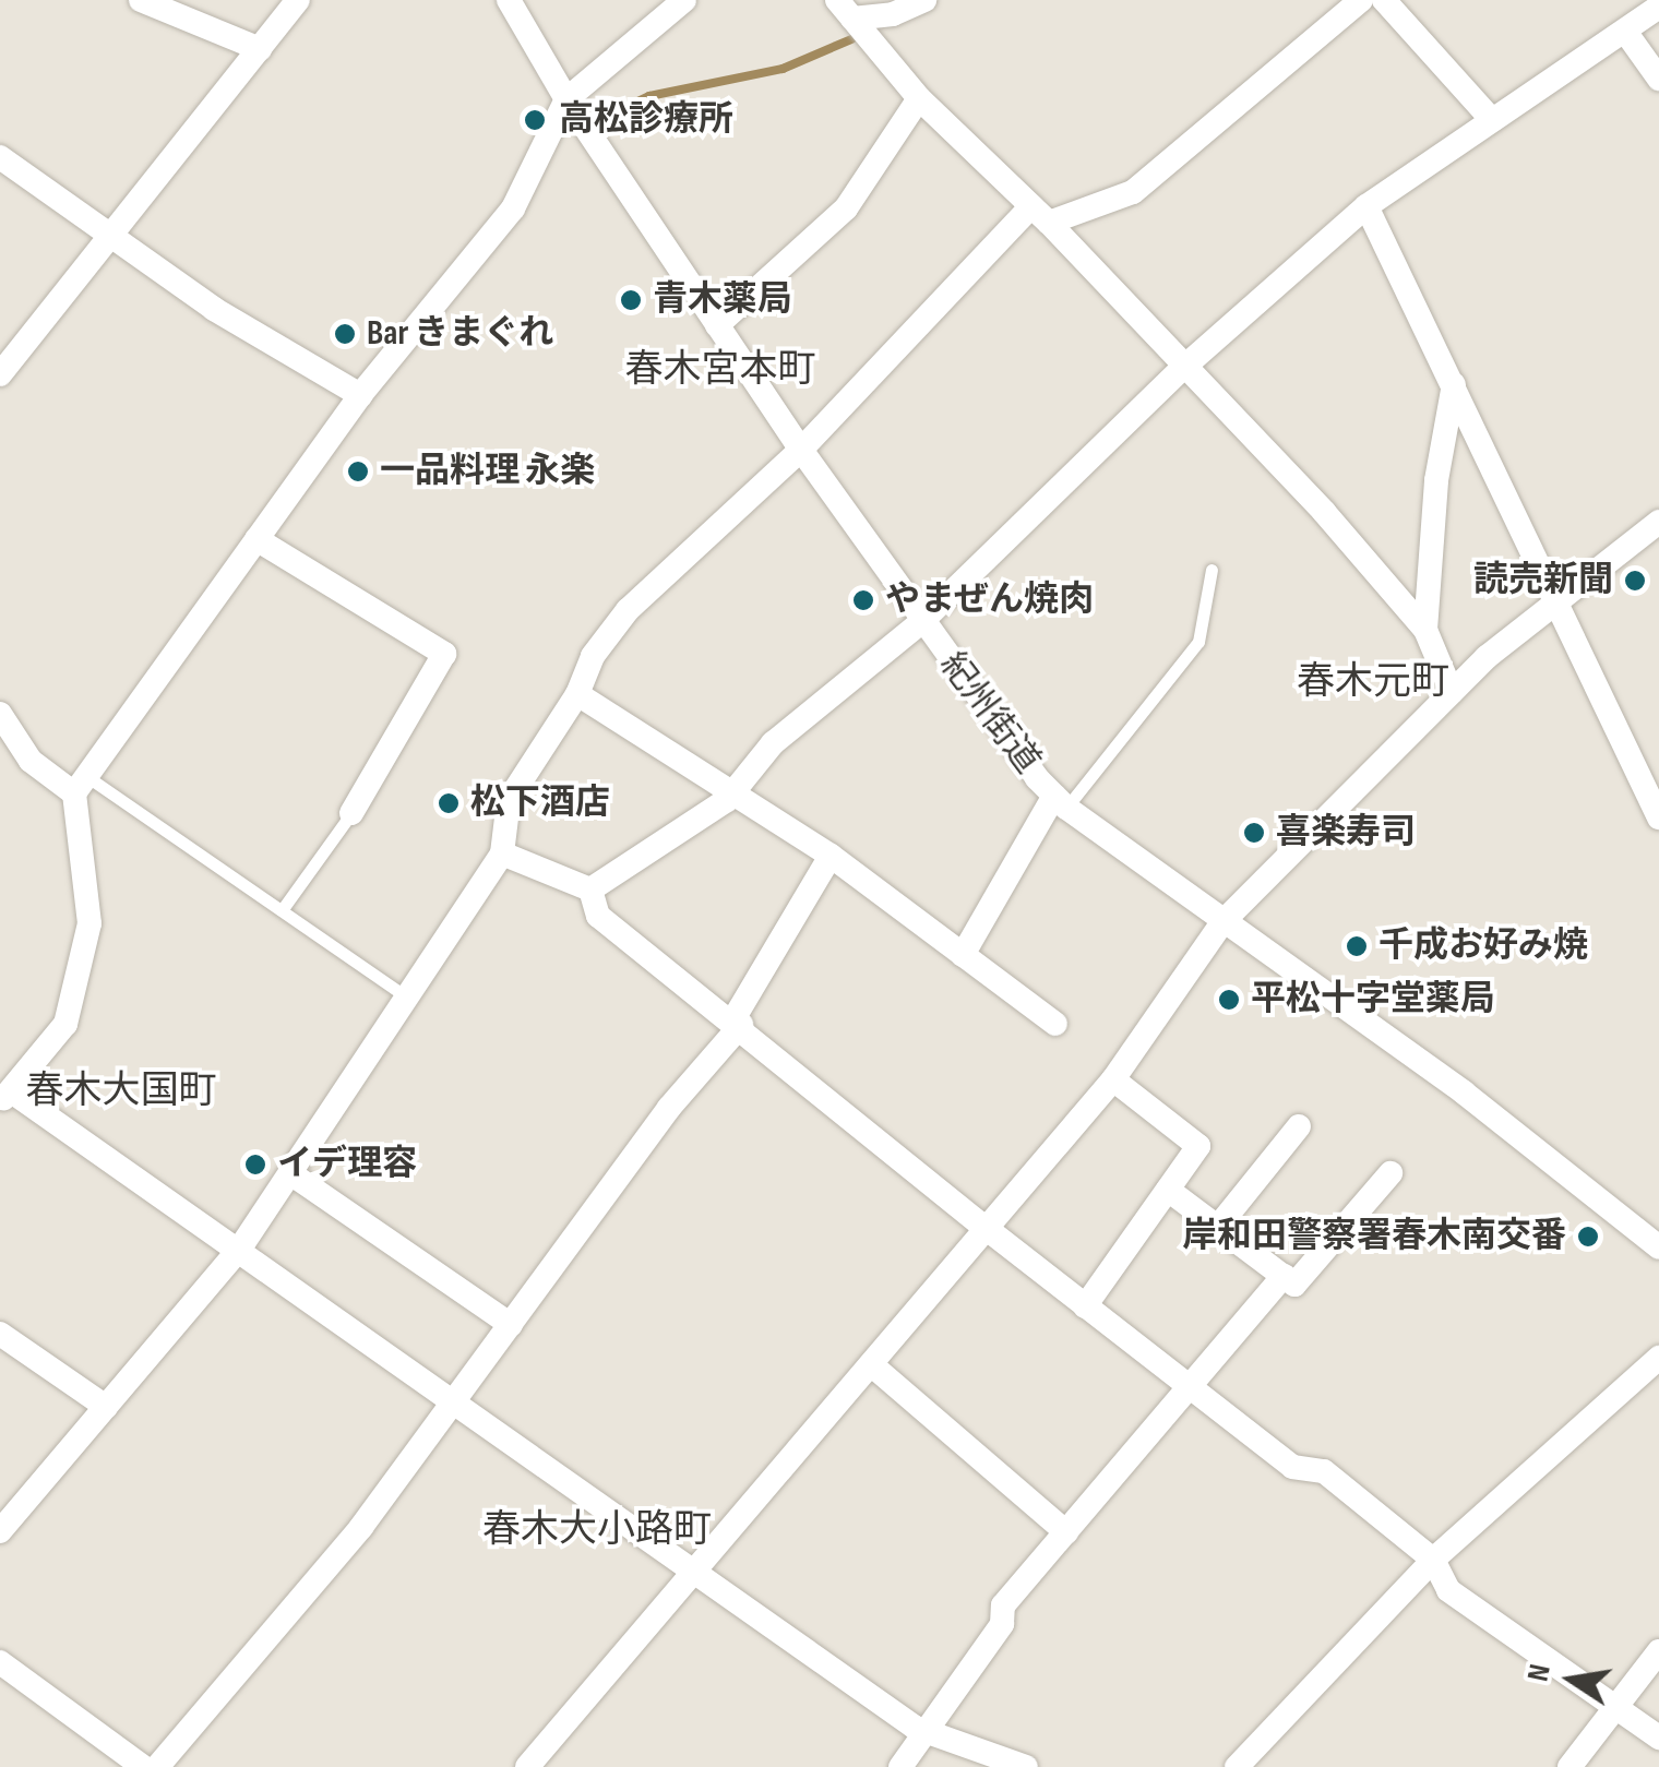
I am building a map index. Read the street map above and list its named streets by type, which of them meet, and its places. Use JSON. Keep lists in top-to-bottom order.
{
  "streets": {
    "street": ["紀州街道"]
  },
  "districts": [
    "春木宮本町",
    "春木元町",
    "春木大国町",
    "春木大小路町"
  ],
  "places": [
    "高松診療所",
    "青木薬局",
    "Bar きまぐれ",
    "一品料理 永楽",
    "読売新聞",
    "やまぜん焼肉",
    "松下酒店",
    "喜楽寿司",
    "千成お好み焼",
    "平松十字堂薬局",
    "イデ理容",
    "岸和田警察署春木南交番"
  ],
  "north": "left"
}
